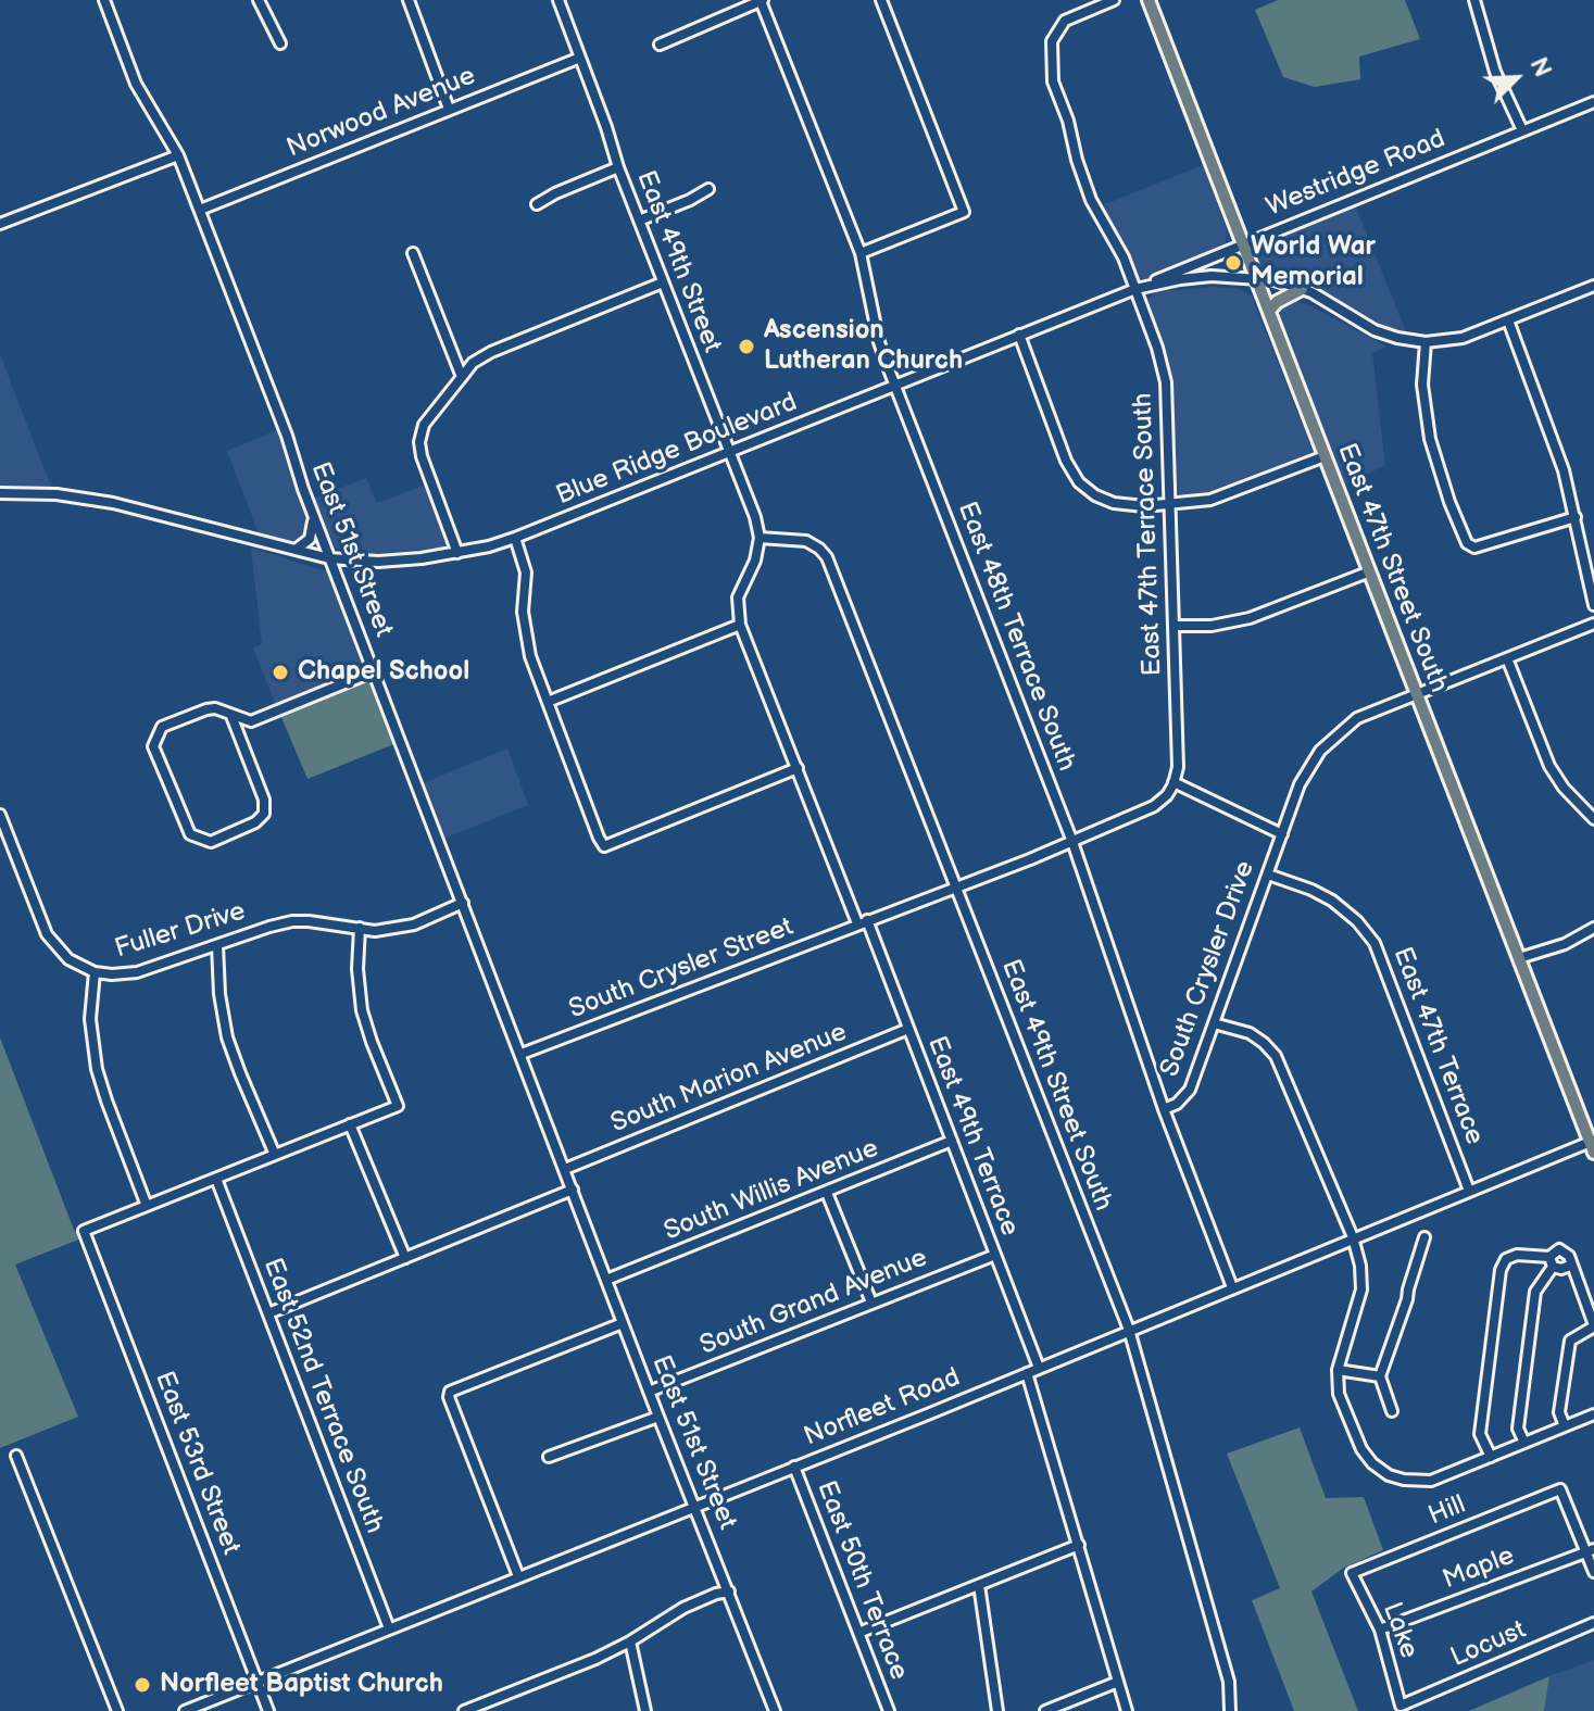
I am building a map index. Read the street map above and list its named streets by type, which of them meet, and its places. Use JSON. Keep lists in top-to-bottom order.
{
  "streets": {
    "main road": ["East 47th Street South"],
    "street": [
      "Norwood Avenue",
      "Westridge Road",
      "East 49th Street",
      "Blue Ridge Boulevard",
      "East 47th Terrace South",
      "East 51st Street",
      "East 48th Terrace South",
      "Fuller Drive",
      "South Crysler Street",
      "South Crysler Drive",
      "East 47th Terrace",
      "South Marion Avenue",
      "East 49th Street South",
      "East 49th Terrace",
      "South Willis Avenue",
      "South Grand Avenue",
      "East 52nd Terrace South",
      "Norfleet Road",
      "East 53rd Street",
      "Hill",
      "Maple",
      "East 50th Terrace",
      "Lake",
      "Locust"
    ]
  },
  "crossings": [
    ["Norwood Avenue", "East 49th Street"],
    ["Norwood Avenue", "East 51st Street"],
    ["Westridge Road", "Blue Ridge Boulevard"],
    ["Westridge Road", "East 47th Terrace South"],
    ["Westridge Road", "East 47th Street South"],
    ["East 49th Street", "Blue Ridge Boulevard"],
    ["East 49th Street", "East 49th Street South"],
    ["East 49th Street", "East 49th Terrace"],
    ["Blue Ridge Boulevard", "East 47th Terrace South"],
    ["Blue Ridge Boulevard", "East 51st Street"],
    ["Blue Ridge Boulevard", "East 47th Street South"],
    ["Blue Ridge Boulevard", "East 48th Terrace South"],
    ["East 47th Terrace South", "South Crysler Street"],
    ["East 51st Street", "Fuller Drive"],
    ["East 51st Street", "South Crysler Street"],
    ["East 51st Street", "South Marion Avenue"],
    ["East 51st Street", "South Willis Avenue"],
    ["East 51st Street", "South Grand Avenue"],
    ["East 51st Street", "Norfleet Road"],
    ["East 47th Street South", "South Crysler Drive"],
    ["East 47th Street South", "Norfleet Road"],
    ["East 48th Terrace South", "South Crysler Street"],
    ["East 48th Terrace South", "South Crysler Drive"],
    ["East 48th Terrace South", "Norfleet Road"],
    ["South Crysler Street", "East 49th Street South"],
    ["South Crysler Street", "East 49th Terrace"],
    ["South Crysler Drive", "East 47th Terrace"],
    ["East 47th Terrace", "Norfleet Road"],
    ["South Marion Avenue", "East 49th Terrace"],
    ["East 49th Street South", "East 49th Terrace"],
    ["East 49th Street South", "Norfleet Road"],
    ["East 49th Terrace", "South Willis Avenue"],
    ["East 49th Terrace", "South Grand Avenue"],
    ["East 49th Terrace", "Norfleet Road"],
    ["East 52nd Terrace South", "Norfleet Road"],
    ["Norfleet Road", "East 53rd Street"],
    ["Norfleet Road", "East 50th Terrace"],
    ["Hill", "Maple"],
    ["Hill", "Lake"],
    ["Maple", "Lake"],
    ["Lake", "Locust"]
  ],
  "places": [
    "World War Memorial",
    "Ascension Lutheran Church",
    "Chapel School",
    "Norfleet Baptist Church"
  ],
  "north": "top right"
}
